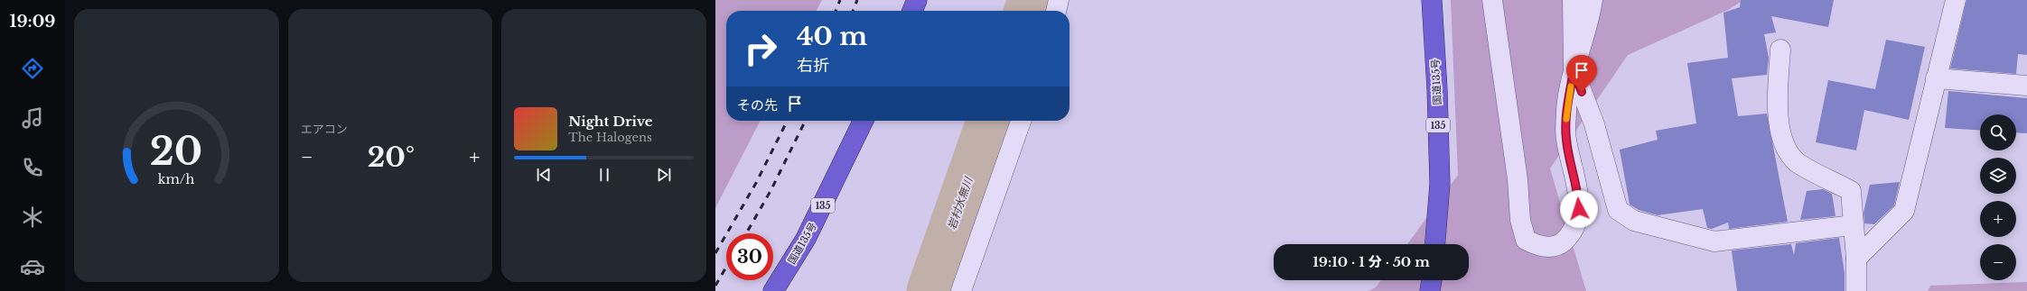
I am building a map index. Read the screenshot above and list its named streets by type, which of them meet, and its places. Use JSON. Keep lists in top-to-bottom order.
{
  "streets": {
    "highway": ["国道135号", "135"]
  },
  "water": ["岩村水無川"],
  "page": {
    "tabs": "19:09",
    "tile": "エアコン",
    "turn": ["40 m", "右折"],
    "then": "その先",
    "song": ["Night Drive", "The Halogens"],
    "map_buttons": ["+", "−"],
    "heat": ["−", "20°", "+"],
    "limit": "30",
    "trip": "19:10 · 1 分 · 50 m",
    "gauge": ["20", "km/h"]
  }
}
